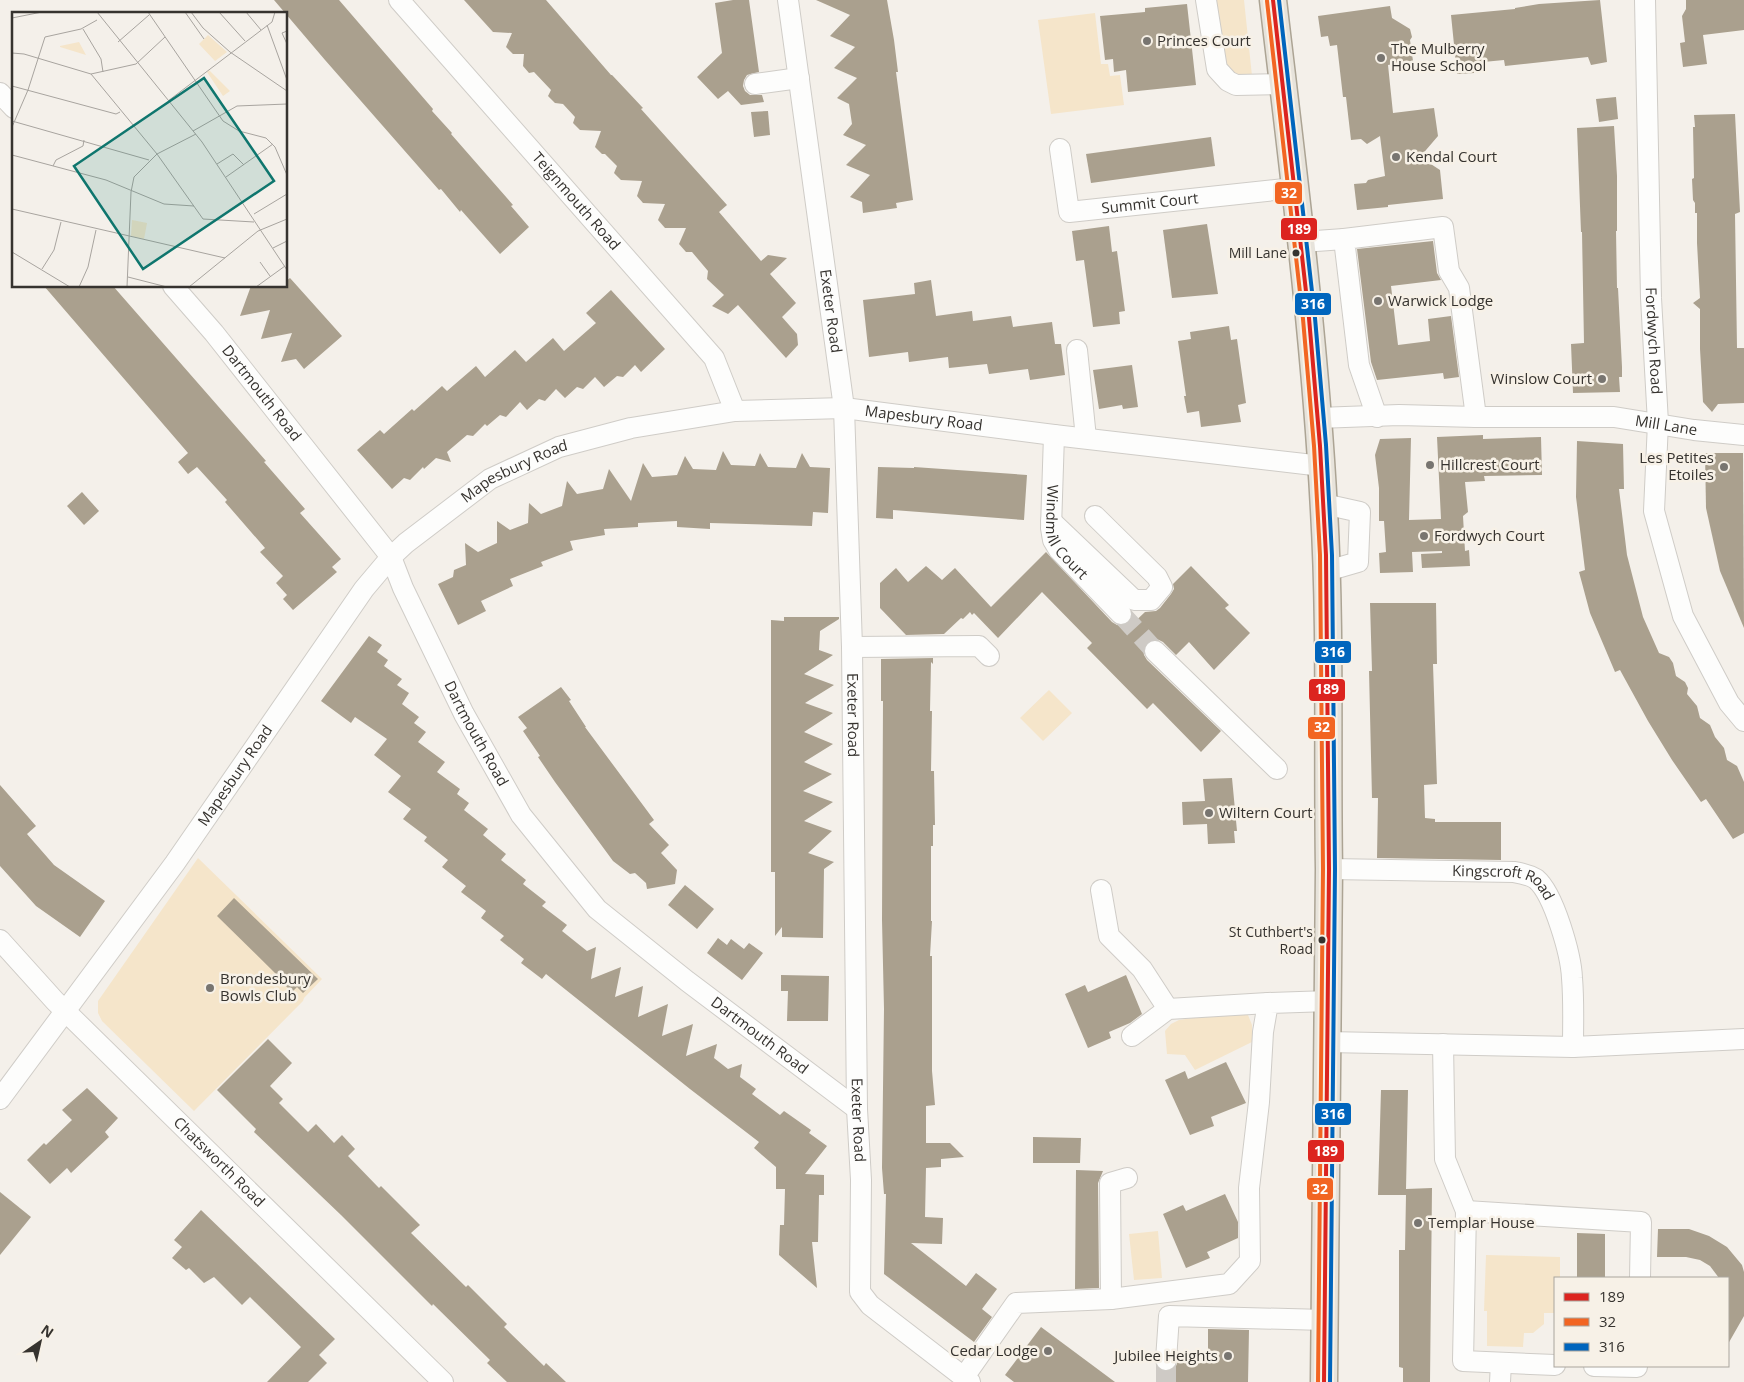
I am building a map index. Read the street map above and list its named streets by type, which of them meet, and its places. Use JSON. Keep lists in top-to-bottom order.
{
  "streets": {
    "street": [
      "Teignmouth Road",
      "Summit Court",
      "Exeter Road",
      "Fordwych Road",
      "Dartmouth Road",
      "Mapesbury Road",
      "Mill Lane",
      "Windmill Court",
      "Kingscroft Road",
      "Chatsworth Road"
    ]
  },
  "crossings": [
    ["Teignmouth Road", "Mapesbury Road"],
    ["Exeter Road", "Dartmouth Road"],
    ["Exeter Road", "Mapesbury Road"],
    ["Fordwych Road", "Mill Lane"],
    ["Dartmouth Road", "Mapesbury Road"],
    ["Mapesbury Road", "Windmill Court"],
    ["Mapesbury Road", "Chatsworth Road"]
  ],
  "places": [
    "Princes Court",
    "The Mulberry House School",
    "Kendal Court",
    "Mill Lane",
    "Warwick Lodge",
    "Winslow Court",
    "Hillcrest Court",
    "Les Petites Etoiles",
    "Fordwych Court",
    "Wiltern Court",
    "St Cuthbert's Road",
    "Brondesbury Bowls Club",
    "Templar House",
    "Cedar Lodge",
    "Jubilee Heights"
  ],
  "lines": ["transit line 189", "transit line 316", "transit line 32"],
  "legend": ["189", "32", "316"],
  "north": "top right"
}
